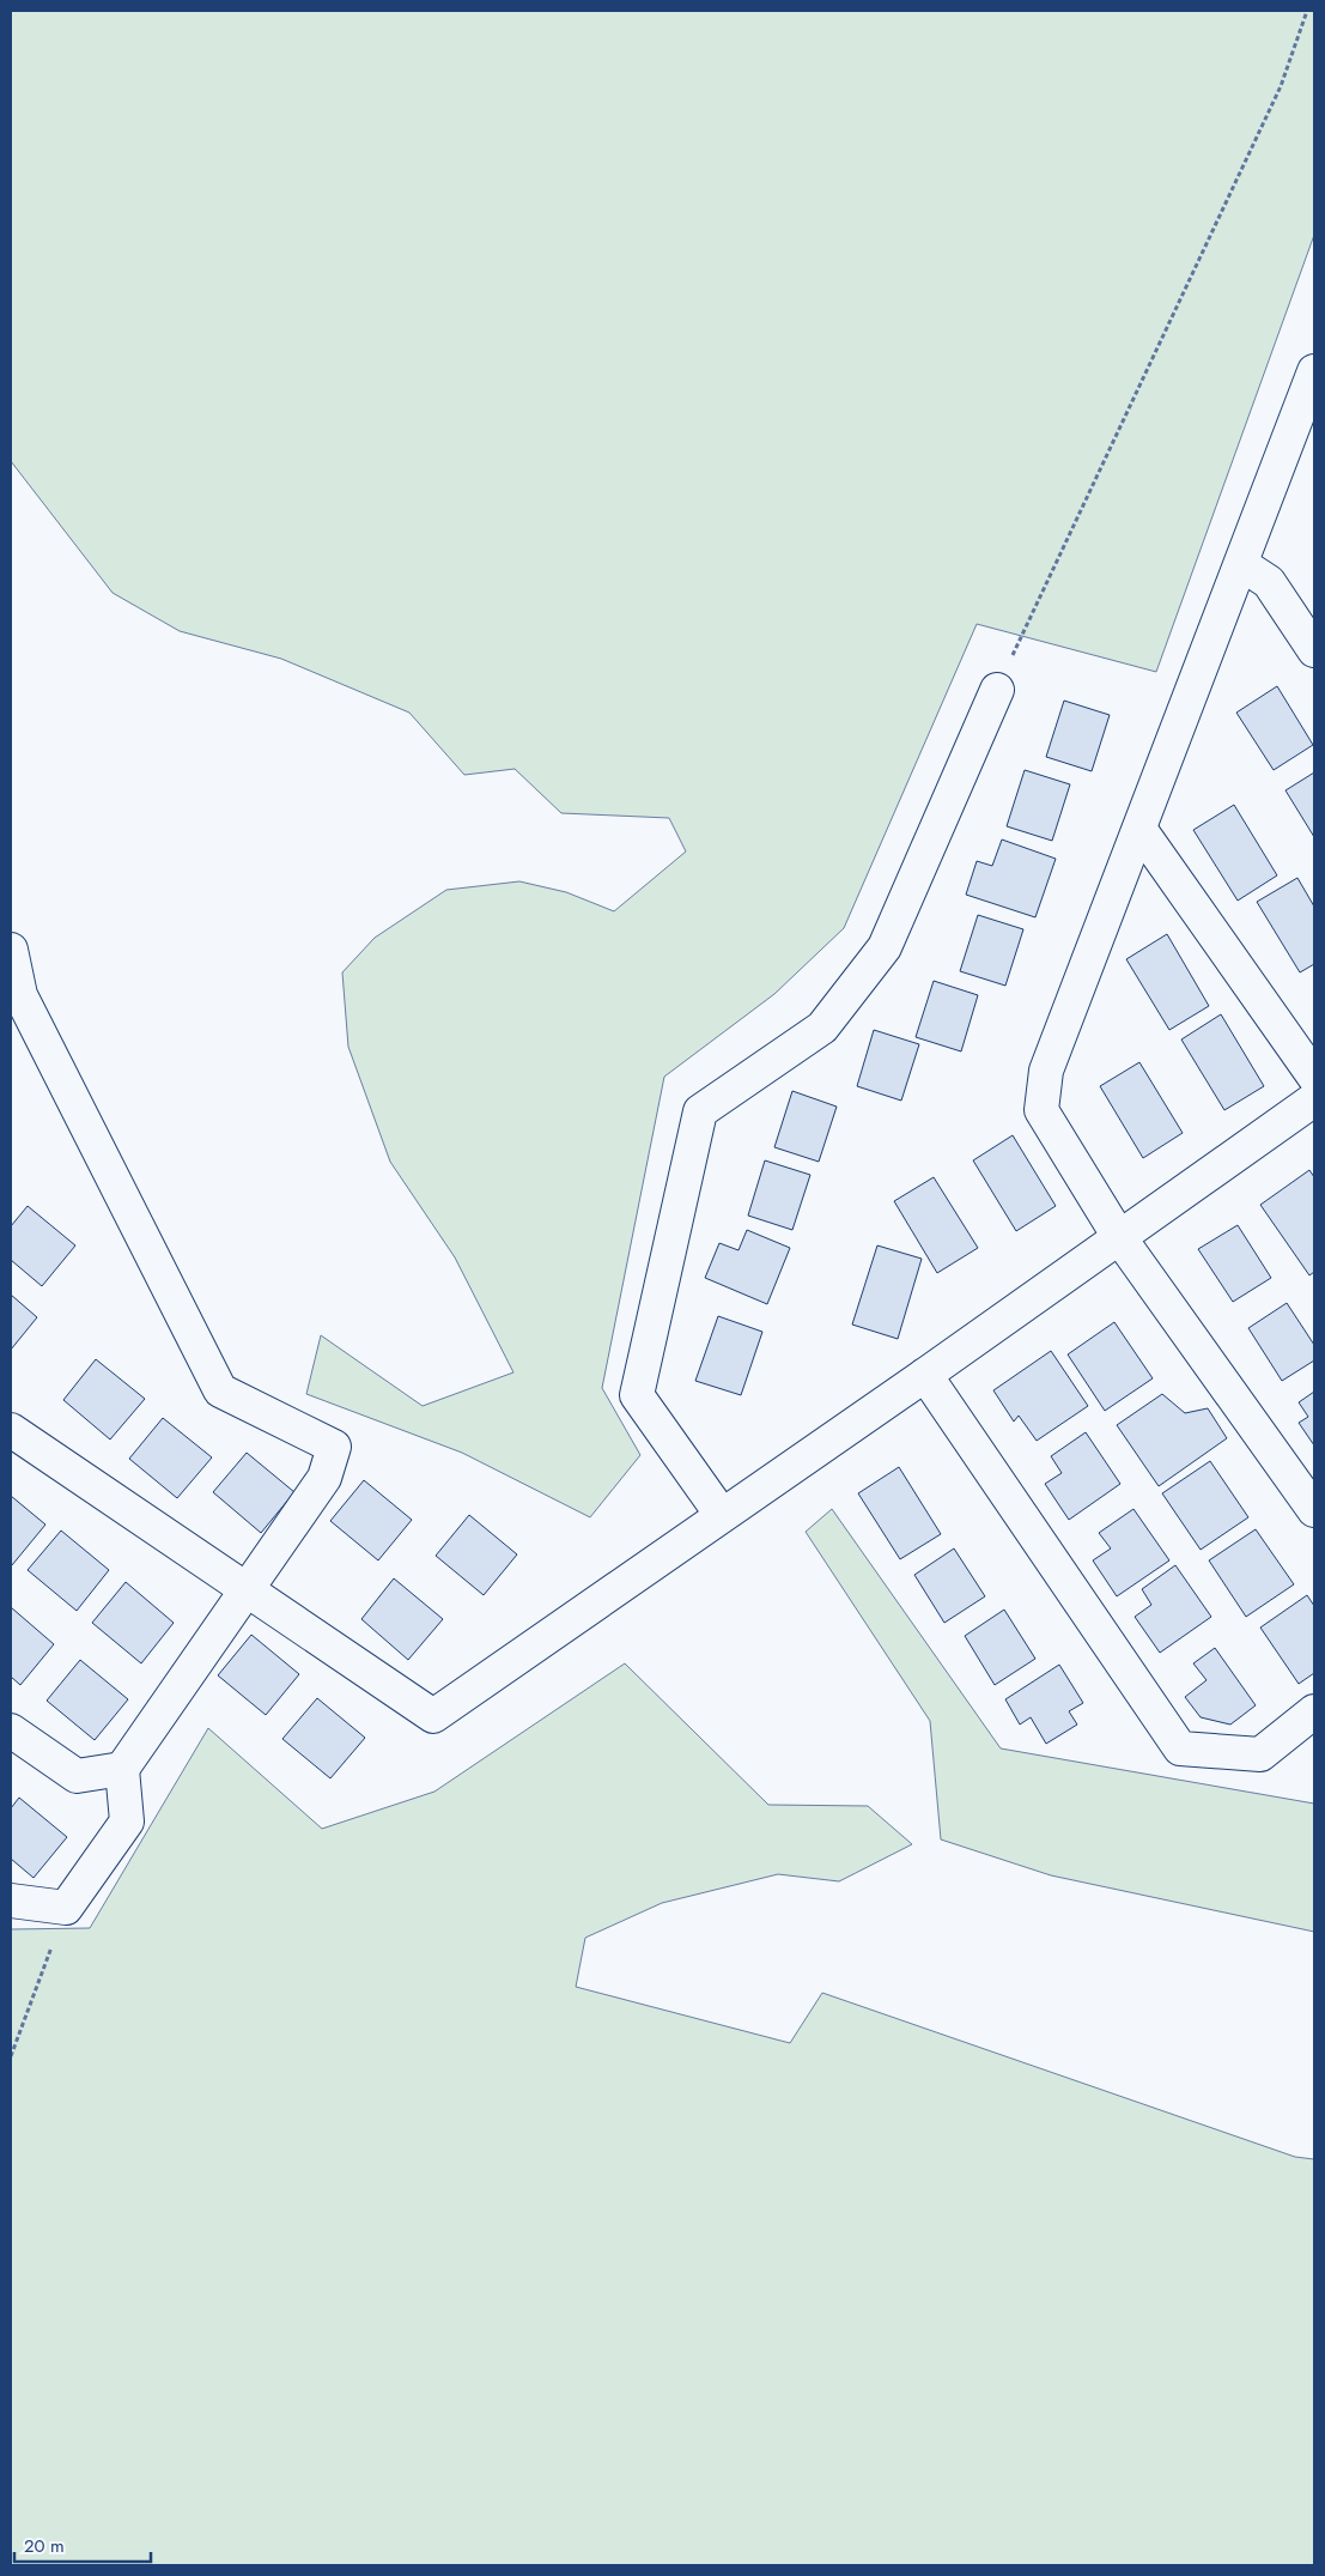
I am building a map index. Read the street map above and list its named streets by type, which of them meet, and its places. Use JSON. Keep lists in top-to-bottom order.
{
  "scale_bar": "20 m"
}
